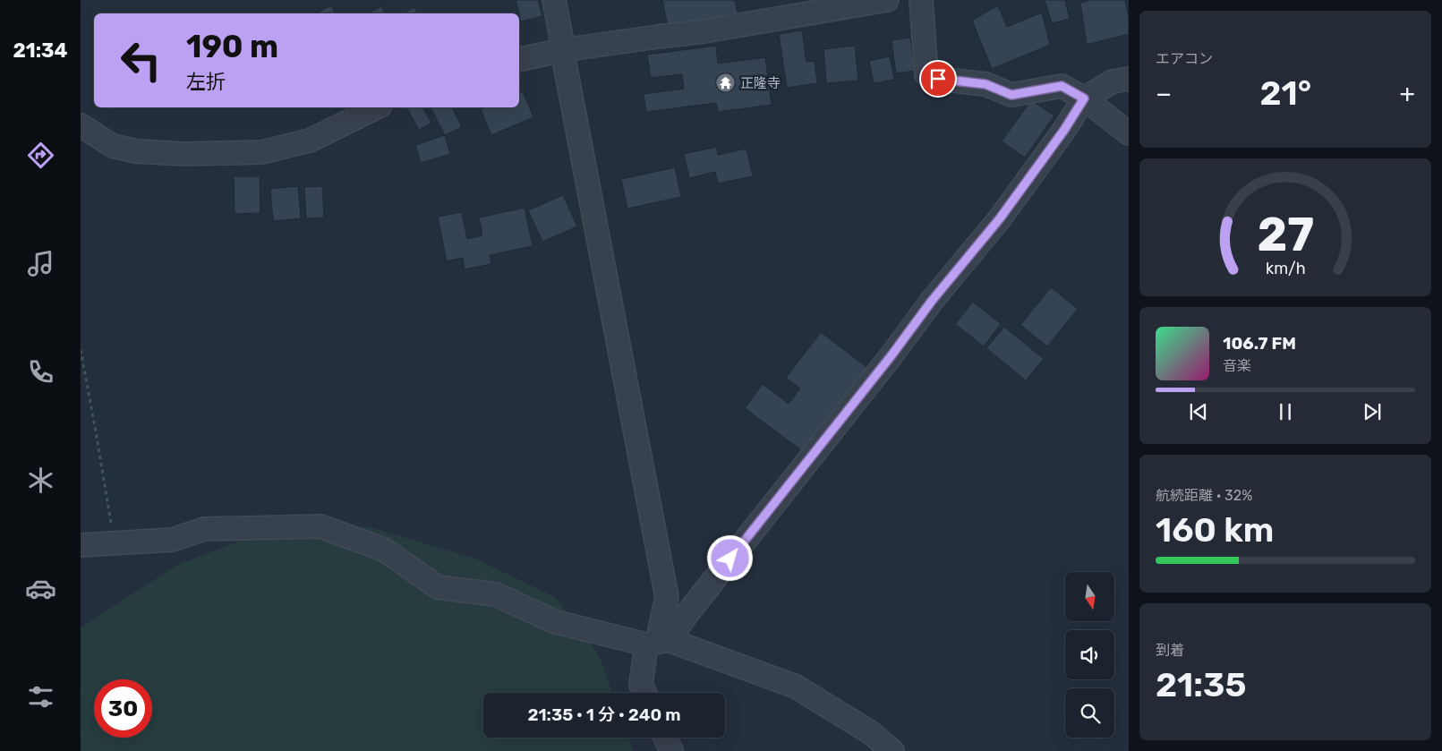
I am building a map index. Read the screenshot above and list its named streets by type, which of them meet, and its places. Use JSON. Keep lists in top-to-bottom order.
{
  "places": {
    "temple": ["正隆寺"]
  },
  "north": "bottom",
  "page": {
    "tabs": "21:34",
    "tile": [
      "エアコン",
      ["航続距離 · 32%", "160 km"],
      ["到着", "21:35"]
    ],
    "turn": ["190 m", "左折"],
    "heat": ["−", "21°", "+"],
    "song": ["106.7 FM", "音楽"],
    "limit": "30",
    "trip": "21:35 · 1 分 · 240 m",
    "gauge": ["27", "km/h"]
  }
}
